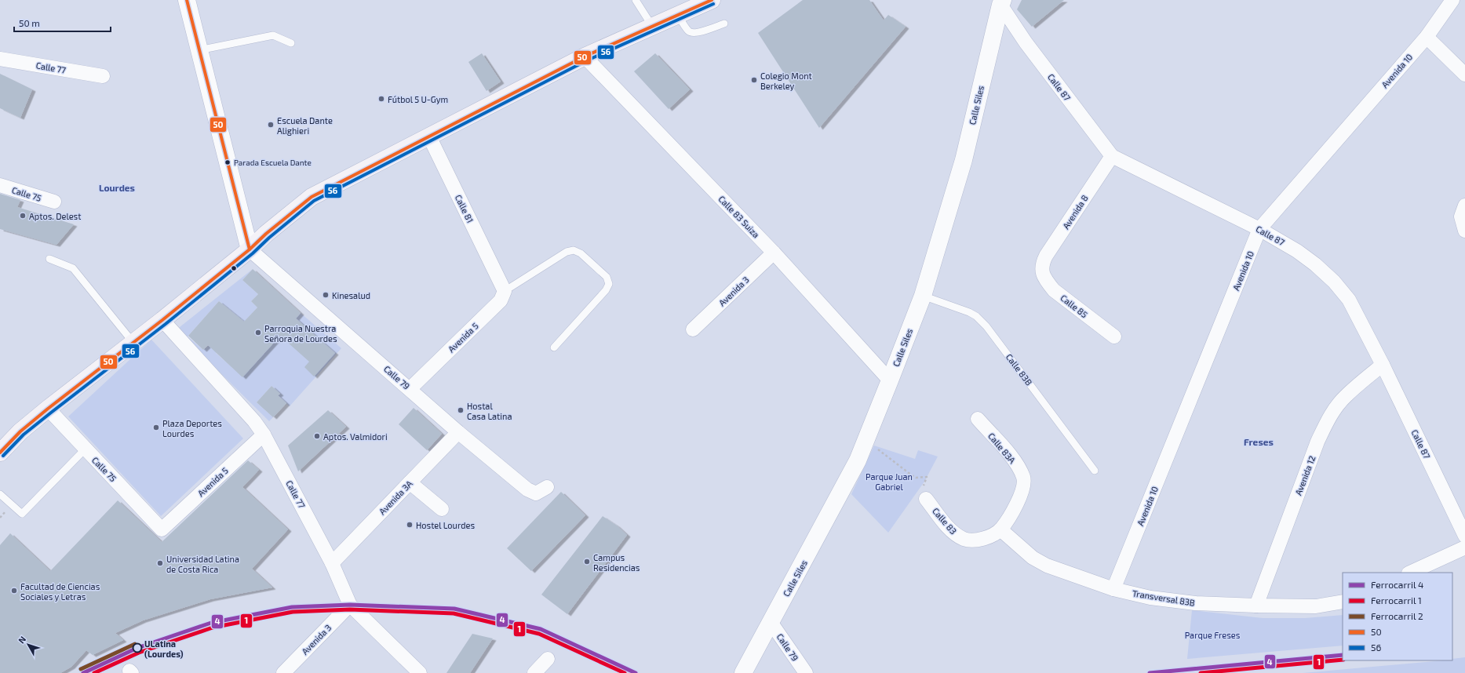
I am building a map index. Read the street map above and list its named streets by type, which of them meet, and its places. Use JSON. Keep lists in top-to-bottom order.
{
  "streets": {
    "street": [
      "Calle 77",
      "Avenida 10",
      "Calle 87",
      "Calle Siles",
      "Calle 75",
      "Calle 81",
      "Avenida 8",
      "Calle 83 Suiza",
      "Avenida 3",
      "Calle 85",
      "Avenida 5",
      "Calle 79",
      "Calle 83A",
      "Avenida 12",
      "Avenida 3A",
      "Calle 83",
      "Transversal 83B"
    ],
    "lane": ["Calle 83B"]
  },
  "crossings": [
    ["Calle 77", "Avenida 3"],
    ["Calle 77", "Avenida 5"],
    ["Calle 77", "Avenida 3A"],
    ["Avenida 10", "Calle 87"],
    ["Avenida 10", "Transversal 83B"],
    ["Calle 87", "Calle Siles"],
    ["Calle 87", "Avenida 8"],
    ["Calle 87", "Avenida 12"],
    ["Calle Siles", "Calle 83 Suiza"],
    ["Calle Siles", "Calle 83B"],
    ["Calle Siles", "Calle 79"],
    ["Calle 75", "Avenida 5"],
    ["Calle 81", "Avenida 5"],
    ["Avenida 8", "Calle 85"],
    ["Calle 83 Suiza", "Avenida 3"],
    ["Avenida 5", "Calle 79"],
    ["Calle 79", "Avenida 3A"],
    ["Calle 83A", "Calle 83"],
    ["Calle 83A", "Transversal 83B"],
    ["Avenida 12", "Transversal 83B"],
    ["Calle 83", "Transversal 83B"]
  ],
  "districts": ["Lourdes", "Freses"],
  "parks": ["Parque Juan Gabriel", "Parque Freses"],
  "places": [
    "Colegio Mont Berkeley",
    "Fútbol 5 U-Gym",
    "Escuela Dante Alighieri",
    "Parada Escuela Dante",
    "Aptos. Delest",
    "Kinesalud",
    "Parroquia Nuestra Señora de Lourdes",
    "Hostal Casa Latina",
    "Plaza Deportes Lourdes",
    "Aptos. Valmidori",
    "Hostel Lourdes",
    "Campus Residencias",
    "Universidad Latina de Costa Rica",
    "Facultad de Ciencias Sociales y Letras",
    "ULatina (Lourdes)"
  ],
  "lines": [
    "transit line 50",
    "transit line 56",
    "rail line 4",
    "rail line 1",
    "rail line 2"
  ],
  "legend": [
    "Ferrocarril 4",
    "Ferrocarril 1",
    "Ferrocarril 2",
    "50",
    "56"
  ],
  "scale_bar": "50 m",
  "north": "top left"
}
